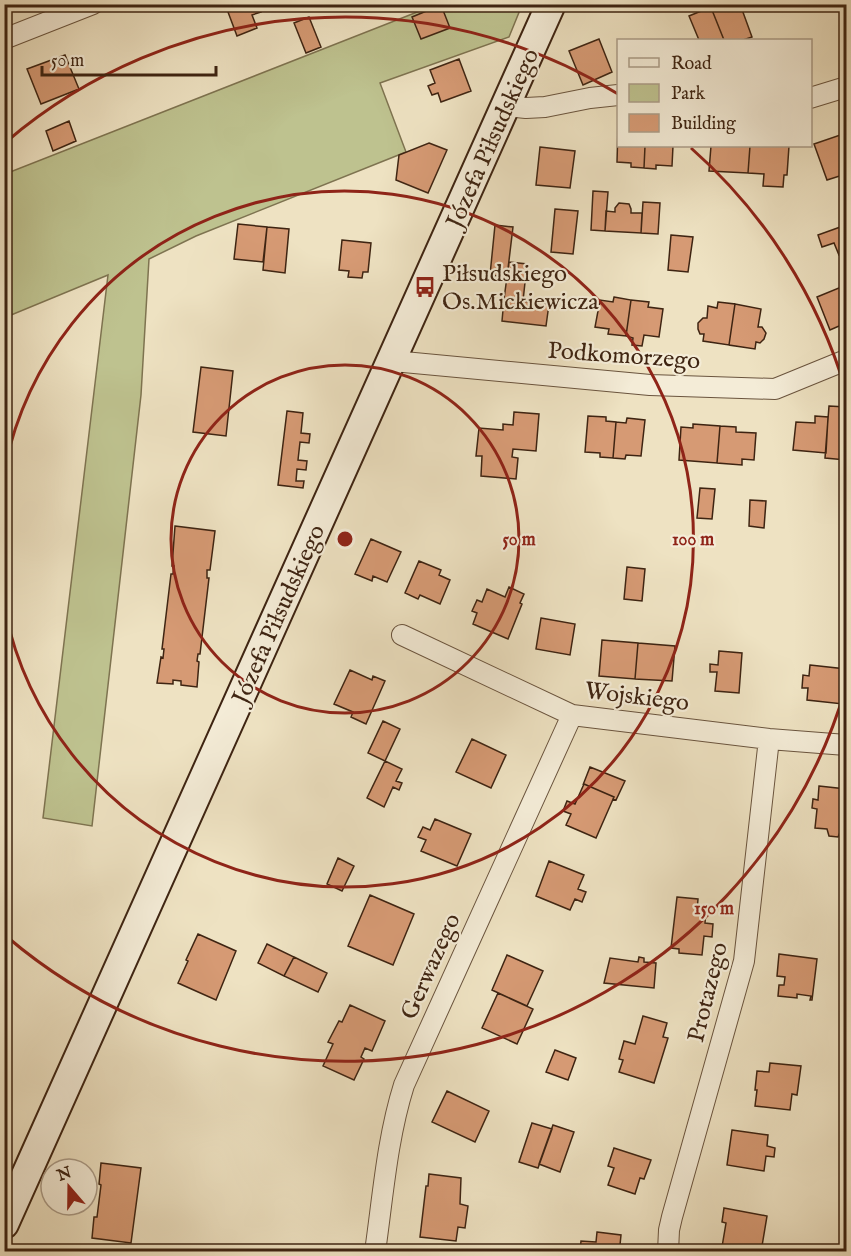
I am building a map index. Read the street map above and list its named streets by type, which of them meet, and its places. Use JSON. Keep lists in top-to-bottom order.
{
  "streets": {
    "street": [
      "Józefa Piłsudskiego",
      "Podkomorzego",
      "Wojskiego",
      "Gerwazego",
      "Protazego"
    ]
  },
  "crossings": [
    ["Józefa Piłsudskiego", "Podkomorzego"],
    ["Wojskiego", "Gerwazego"],
    ["Wojskiego", "Protazego"]
  ],
  "places": {
    "bus stop": ["Piłsudskiego Os.Mickiewicza"]
  },
  "legend": ["Road", "Park", "Building"],
  "scale_bar": "50 m",
  "north": "top",
  "rings": ["50 m", "100 m", "150 m"]
}
